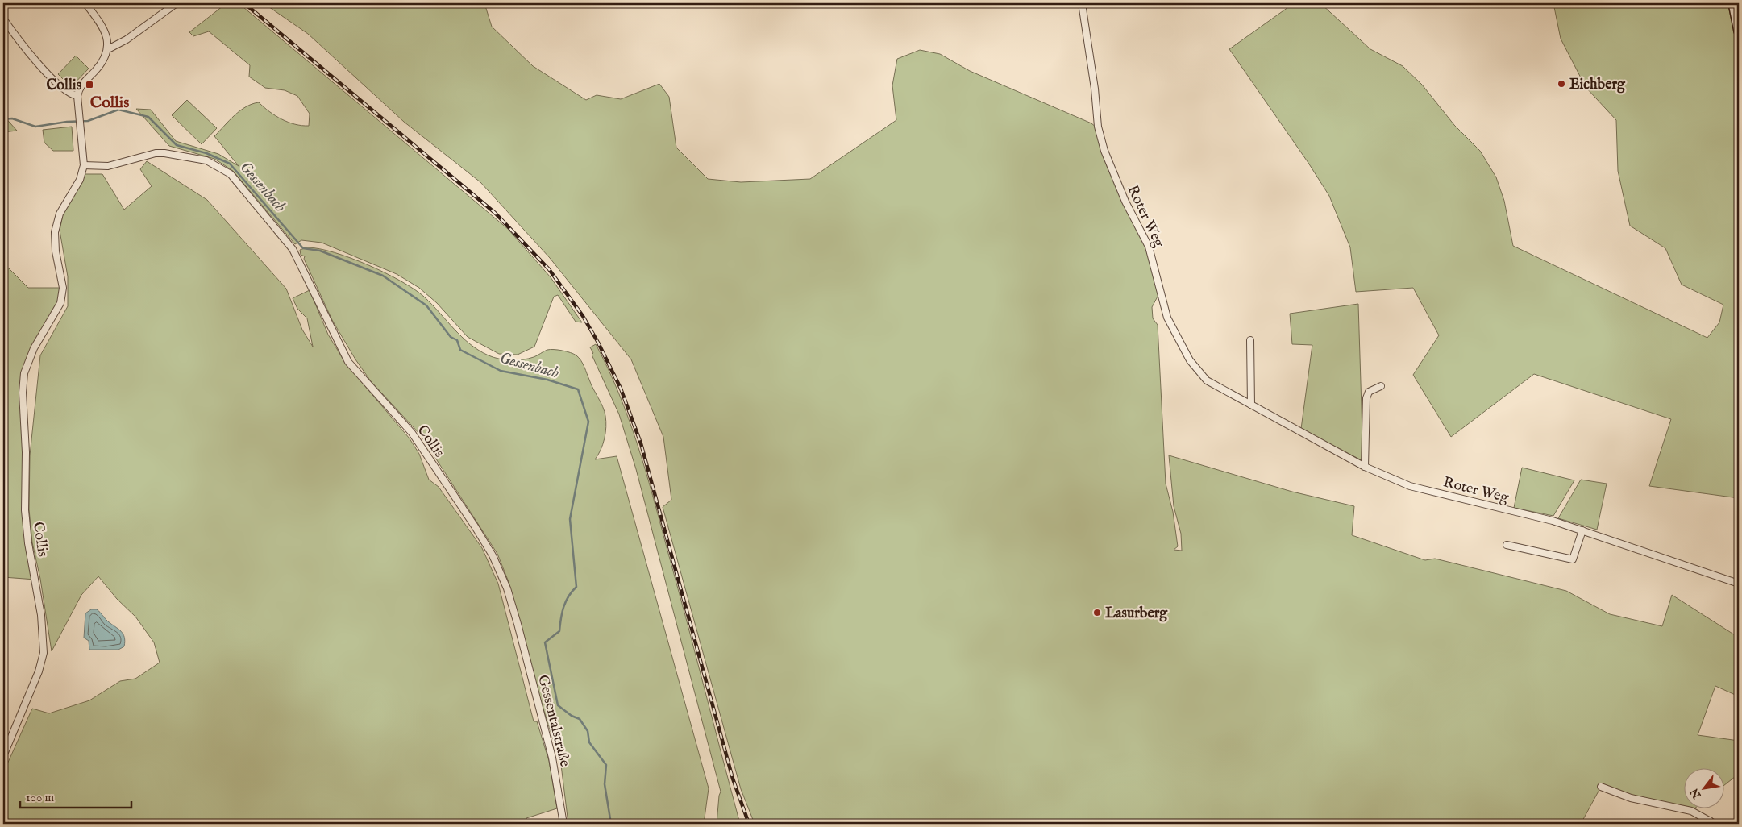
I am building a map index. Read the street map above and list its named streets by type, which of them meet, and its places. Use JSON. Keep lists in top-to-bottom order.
{
  "streets": {
    "street": ["Roter Weg", "Collis", "Gessentalstraße"]
  },
  "crossings": [
    ["Collis", "Gessentalstraße"]
  ],
  "districts": ["Collis"],
  "water": ["Gessenbach"],
  "places": {
    "other": ["Eichberg", "Lasurberg"],
    "transit": ["Collis"]
  },
  "scale_bar": "100 m",
  "north": "bottom left"
}
